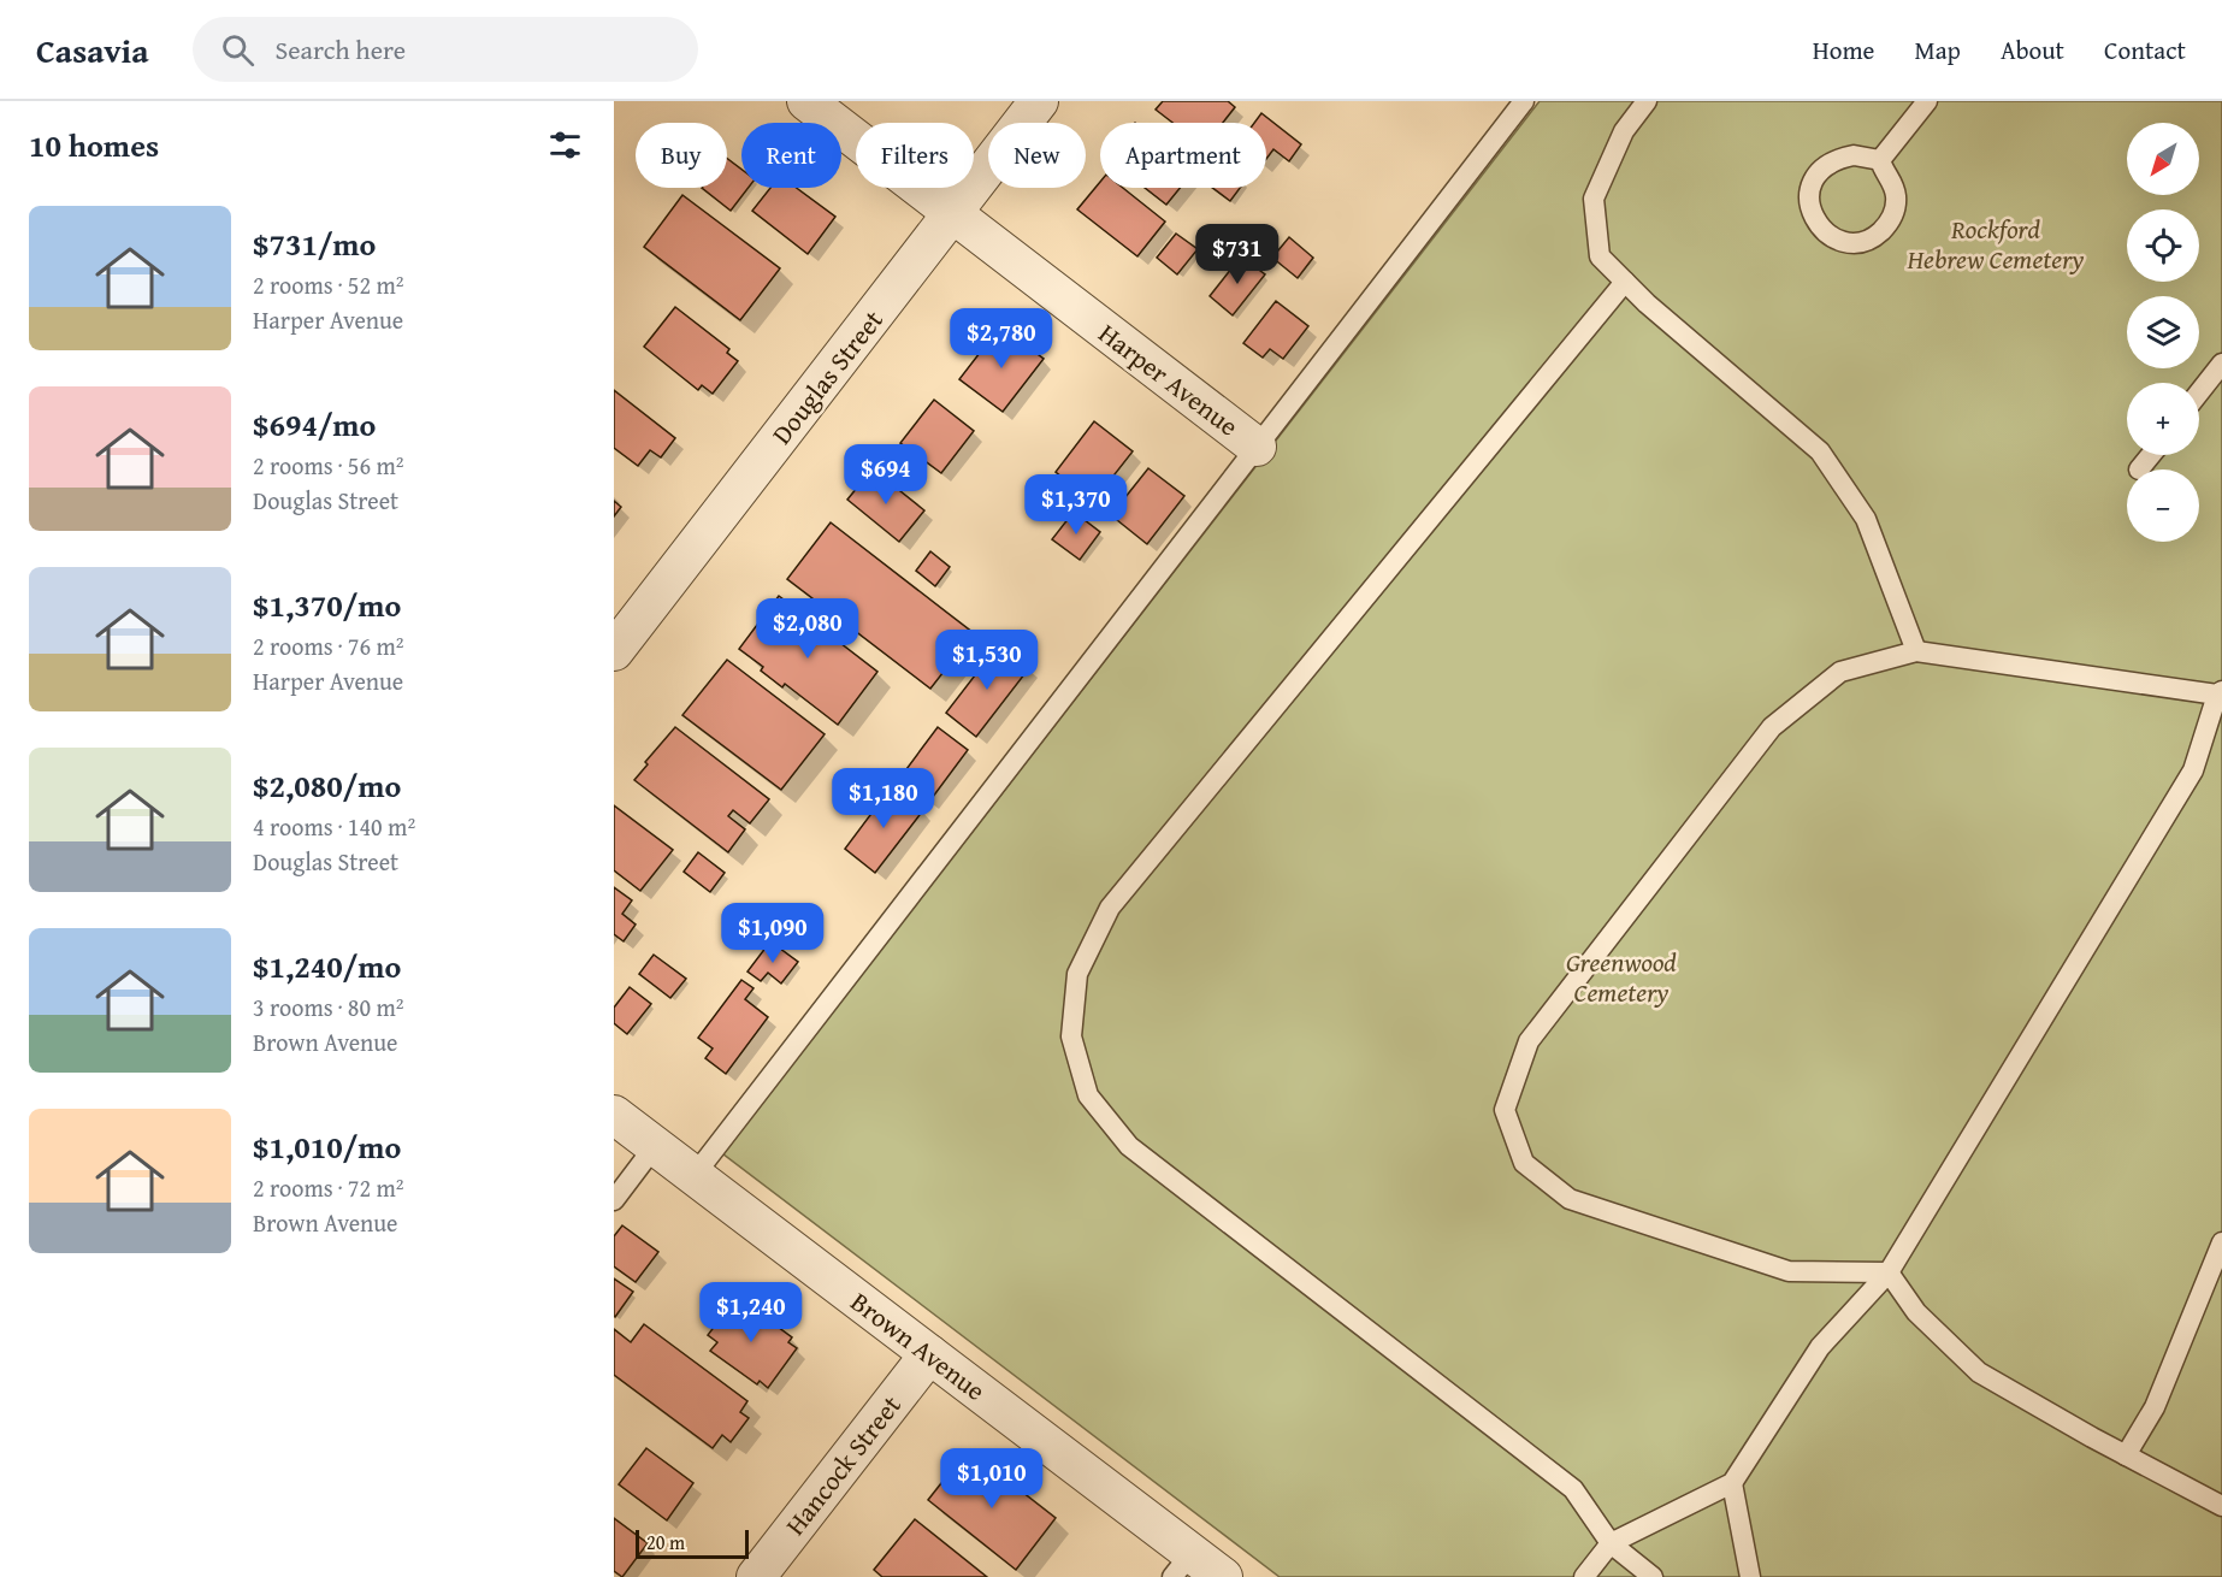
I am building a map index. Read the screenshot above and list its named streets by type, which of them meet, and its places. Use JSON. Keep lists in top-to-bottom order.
{
  "streets": {
    "street": [
      "Douglas Street",
      "Harper Avenue",
      "Brown Avenue",
      "Hancock Street"
    ]
  },
  "crossings": [
    ["Douglas Street", "Harper Avenue"],
    ["Brown Avenue", "Hancock Street"]
  ],
  "parks": ["Rockford Hebrew Cemetery", "Greenwood Cemetery"],
  "scale_bar": "20 m",
  "north": "bottom left",
  "page": {
    "header": "Casavia",
    "search": "Search here",
    "nav": [
      "Home",
      "Map",
      "About",
      "Contact"
    ],
    "heading": "10 homes",
    "map_buttons": ["+", "−"],
    "chip": [
      "Buy",
      "Rent",
      "Filters",
      "New",
      "Apartment"
    ],
    "list": [
      {
        "name": "$731/mo",
        "note": "2 rooms · 52 m² · Harper Avenue"
      },
      {
        "name": "$694/mo",
        "note": "2 rooms · 56 m² · Douglas Street"
      },
      {
        "name": "$1,370/mo",
        "note": "2 rooms · 76 m² · Harper Avenue"
      },
      {
        "name": "$2,080/mo",
        "note": "4 rooms · 140 m² · Douglas Street"
      },
      {
        "name": "$1,240/mo",
        "note": "3 rooms · 80 m² · Brown Avenue"
      },
      {
        "name": "$1,010/mo",
        "note": "2 rooms · 72 m² · Brown Avenue"
      }
    ],
    "price": [
      "$731",
      "$2,780",
      "$694",
      "$1,370",
      "$2,080",
      "$1,530",
      "$1,180",
      "$1,090",
      "$1,240",
      "$1,010"
    ],
    "scale": "20 m"
  }
}
